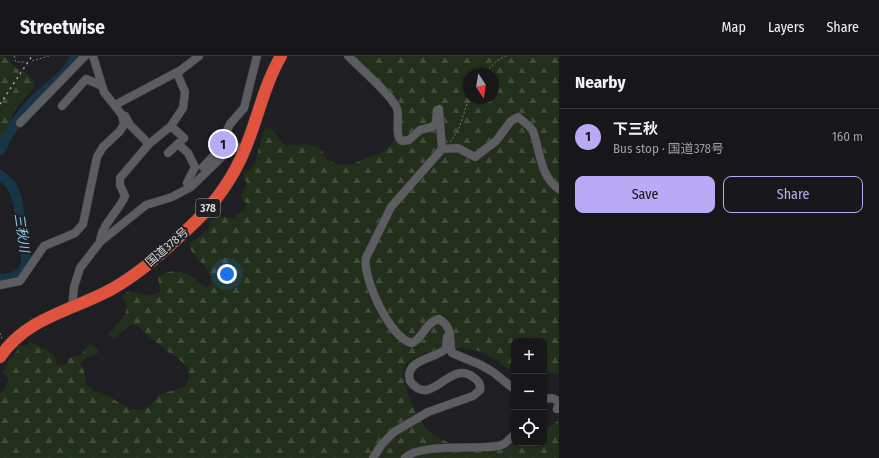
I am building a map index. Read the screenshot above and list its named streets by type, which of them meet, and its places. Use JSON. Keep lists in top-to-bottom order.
{
  "streets": {
    "highway": ["378", "国道378号"]
  },
  "water": ["三秋川"],
  "north": "bottom",
  "page": {
    "header": "Streetwise",
    "nav": ["Map", "Layers", "Share"],
    "heading": "Nearby",
    "list": [
      {
        "mark": "1",
        "name": "下三秋",
        "note": "Bus stop · 国道378号",
        "value": "160 m"
      }
    ],
    "pins": "1",
    "buttons": ["Save", "Share"],
    "map_buttons": ["+", "−"]
  }
}
